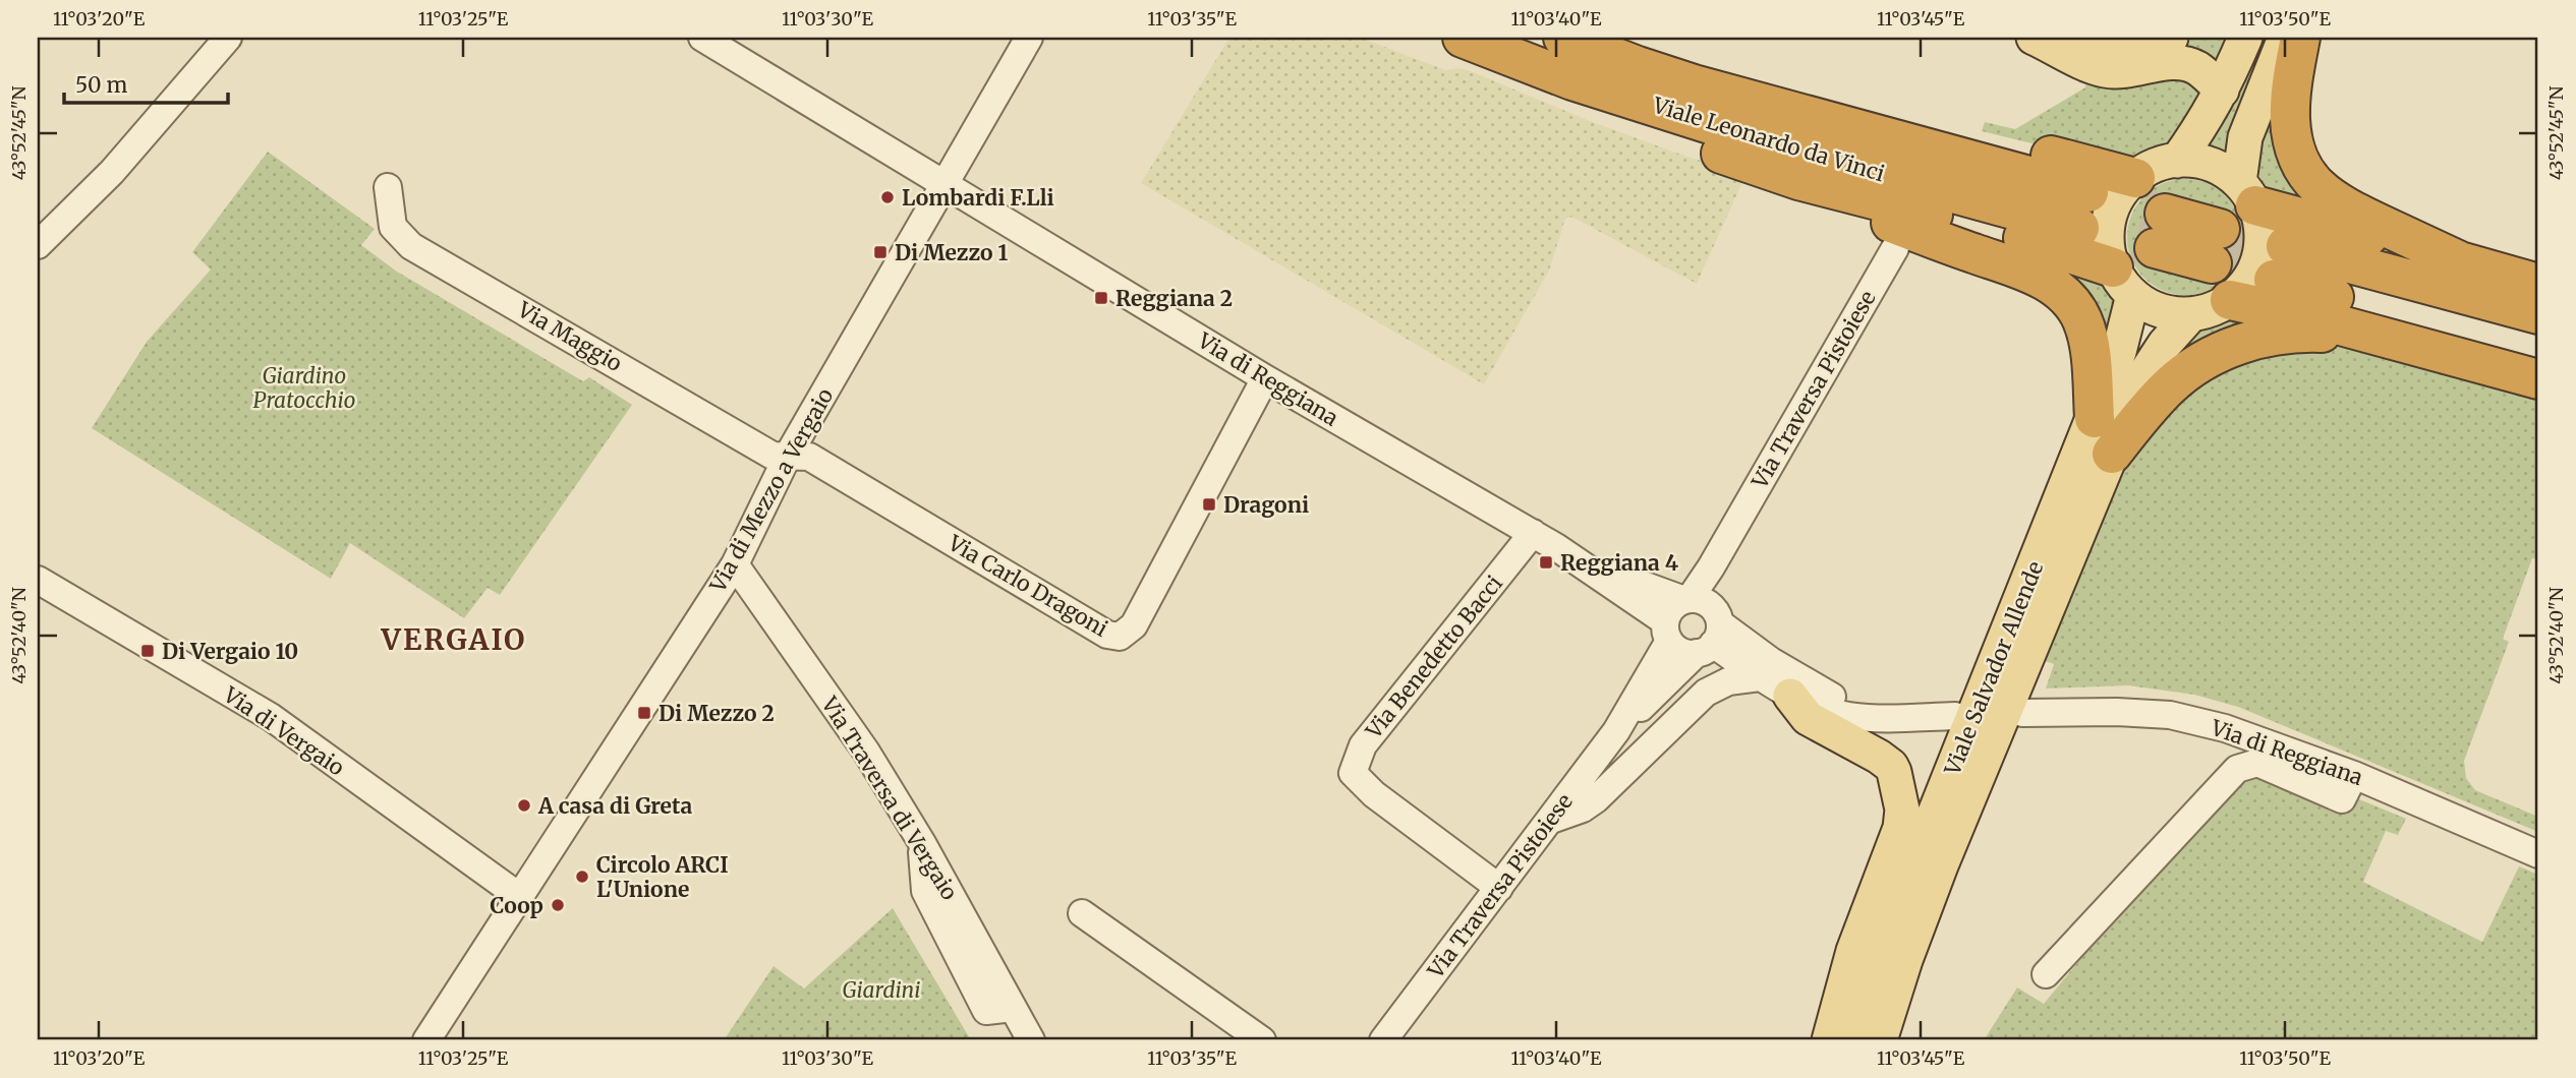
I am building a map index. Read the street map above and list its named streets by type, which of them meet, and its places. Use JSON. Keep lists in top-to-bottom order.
{
  "streets": {
    "highway": ["Viale Leonardo da Vinci"],
    "main road": ["Viale Salvador Allende"],
    "street": [
      "Via Maggio",
      "Via di Reggiana",
      "Via Traversa Pistoiese",
      "Via di Mezzo a Vergaio",
      "Via Carlo Dragoni",
      "Via Benedetto Bacci",
      "Via di Vergaio",
      "Via Traversa di Vergaio"
    ]
  },
  "crossings": [
    ["Via Maggio", "Via di Mezzo a Vergaio"],
    ["Via Maggio", "Via Carlo Dragoni"],
    ["Via di Reggiana", "Via Traversa Pistoiese"],
    ["Via di Reggiana", "Via di Mezzo a Vergaio"],
    ["Via di Reggiana", "Via Carlo Dragoni"],
    ["Via di Reggiana", "Via Benedetto Bacci"],
    ["Via Traversa Pistoiese", "Via Benedetto Bacci"],
    ["Via di Mezzo a Vergaio", "Via Carlo Dragoni"],
    ["Via di Mezzo a Vergaio", "Via di Vergaio"],
    ["Via di Mezzo a Vergaio", "Via Traversa di Vergaio"]
  ],
  "districts": ["VERGAIO"],
  "parks": ["Giardino Pratocchio", "Giardini"],
  "places": {
    "other": [
      "Lombardi F.Lli",
      "A casa di Greta",
      "Circolo ARCI L'Unione",
      "Coop"
    ],
    "transit": [
      "Di Mezzo 1",
      "Reggiana 2",
      "Dragoni",
      "Reggiana 4",
      "Di Vergaio 10",
      "Di Mezzo 2"
    ]
  },
  "scale_bar": "50 m",
  "coordinates": [
    "11°03'20\"E",
    "11°03'25\"E",
    "11°03'30\"E",
    "11°03'35\"E",
    "11°03'40\"E",
    "11°03'45\"E",
    "11°03'50\"E",
    "43°52'45\"N",
    "43°52'40\"N"
  ]
}
